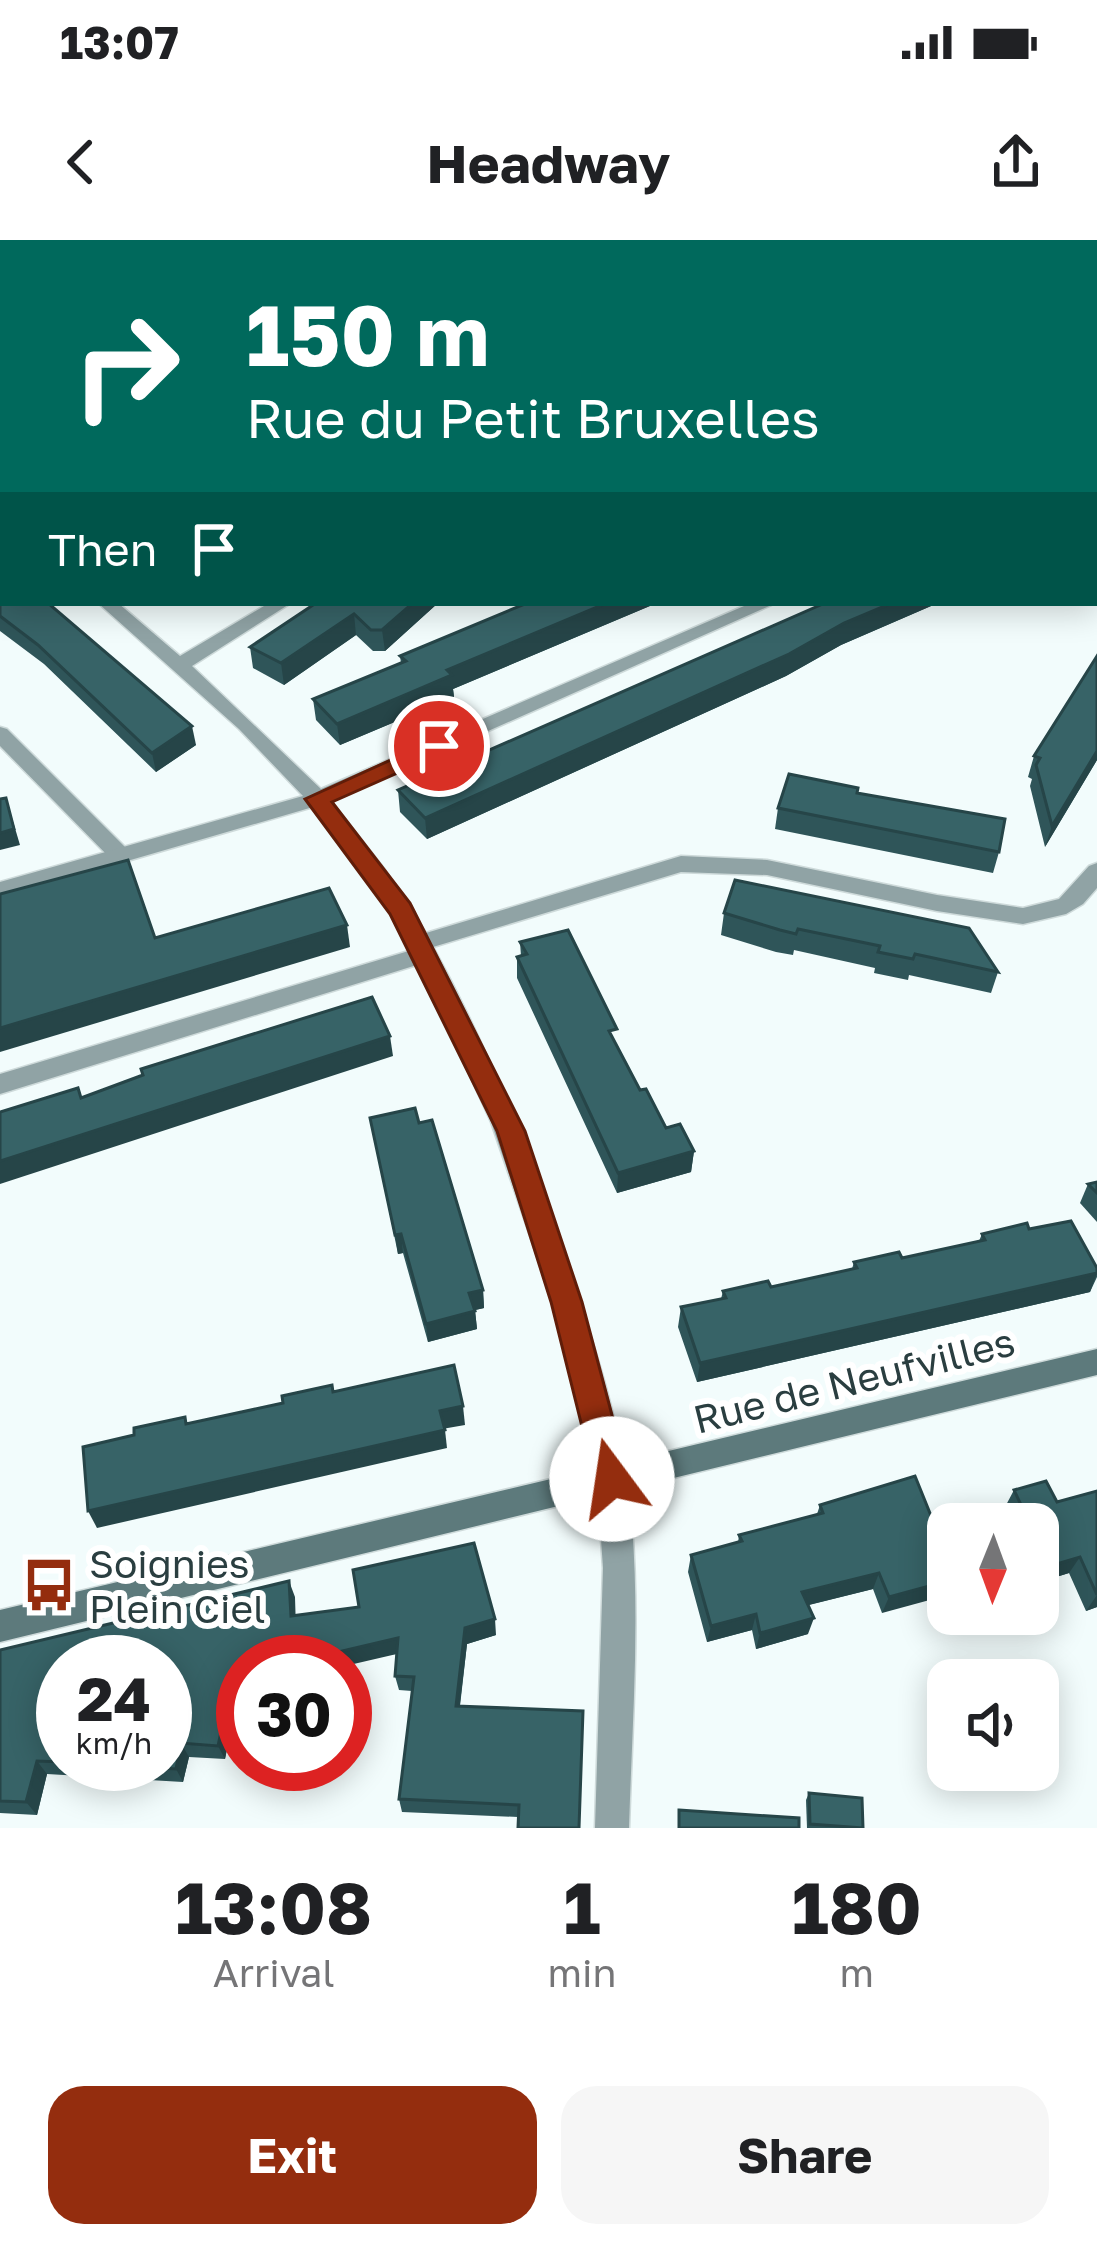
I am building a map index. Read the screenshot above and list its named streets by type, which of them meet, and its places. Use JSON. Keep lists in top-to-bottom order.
{
  "streets": {
    "main road": ["Rue de Neufvilles"]
  },
  "places": {
    "bus stop": ["Soignies Plein Ciel"]
  },
  "north": "bottom",
  "page": {
    "status": "13:07",
    "header": "Headway",
    "turn": ["150 m", "Rue du Petit Bruxelles"],
    "then": "Then",
    "speed": "24 km/h",
    "limit": "30",
    "eta": [
      "13:08",
      "Arrival",
      "1",
      "min",
      "180",
      "m"
    ],
    "buttons": ["Exit", "Share"]
  }
}
